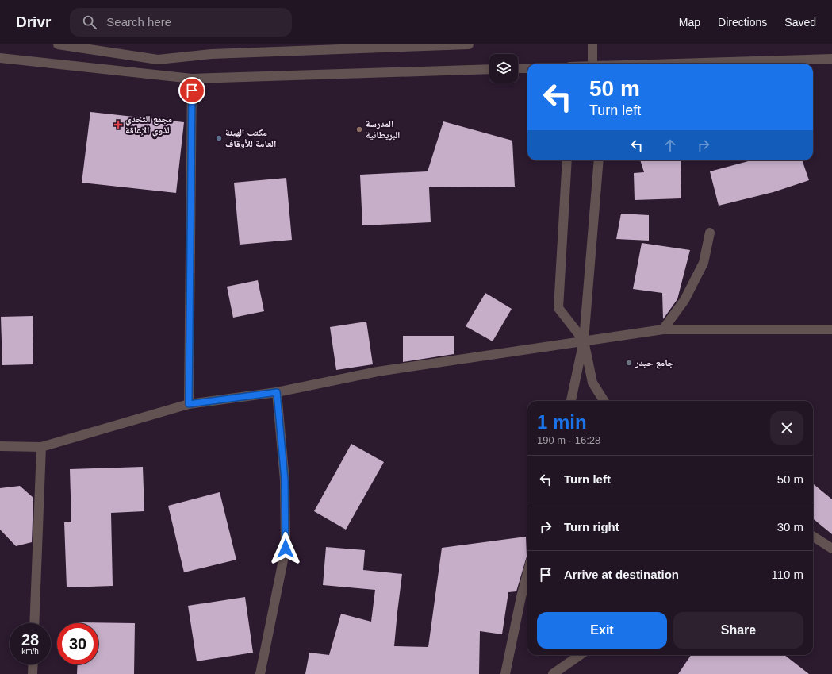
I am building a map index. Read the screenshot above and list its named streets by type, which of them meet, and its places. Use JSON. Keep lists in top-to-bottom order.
{
  "places": {
    "health": ["مجمع التحدي لذوي الإعاقة"],
    "other": ["المدرسة البريطانية", "مكتب الهيئة العامة للأوقاف", "جامع حيدر"]
  },
  "page": {
    "header": "Drivr",
    "search": "Search here",
    "nav": ["Map", "Directions", "Saved"],
    "turn": ["50 m", "Turn left"],
    "heading": ["1 min", "190 m · 16:28"],
    "list": [
      {
        "name": "Turn left",
        "value": "50 m"
      },
      {
        "name": "Turn right",
        "value": "30 m"
      },
      {
        "name": "Arrive at destination",
        "value": "110 m"
      }
    ],
    "buttons": ["Exit", "Share"],
    "speed": "28 km/h",
    "limit": "30"
  }
}
